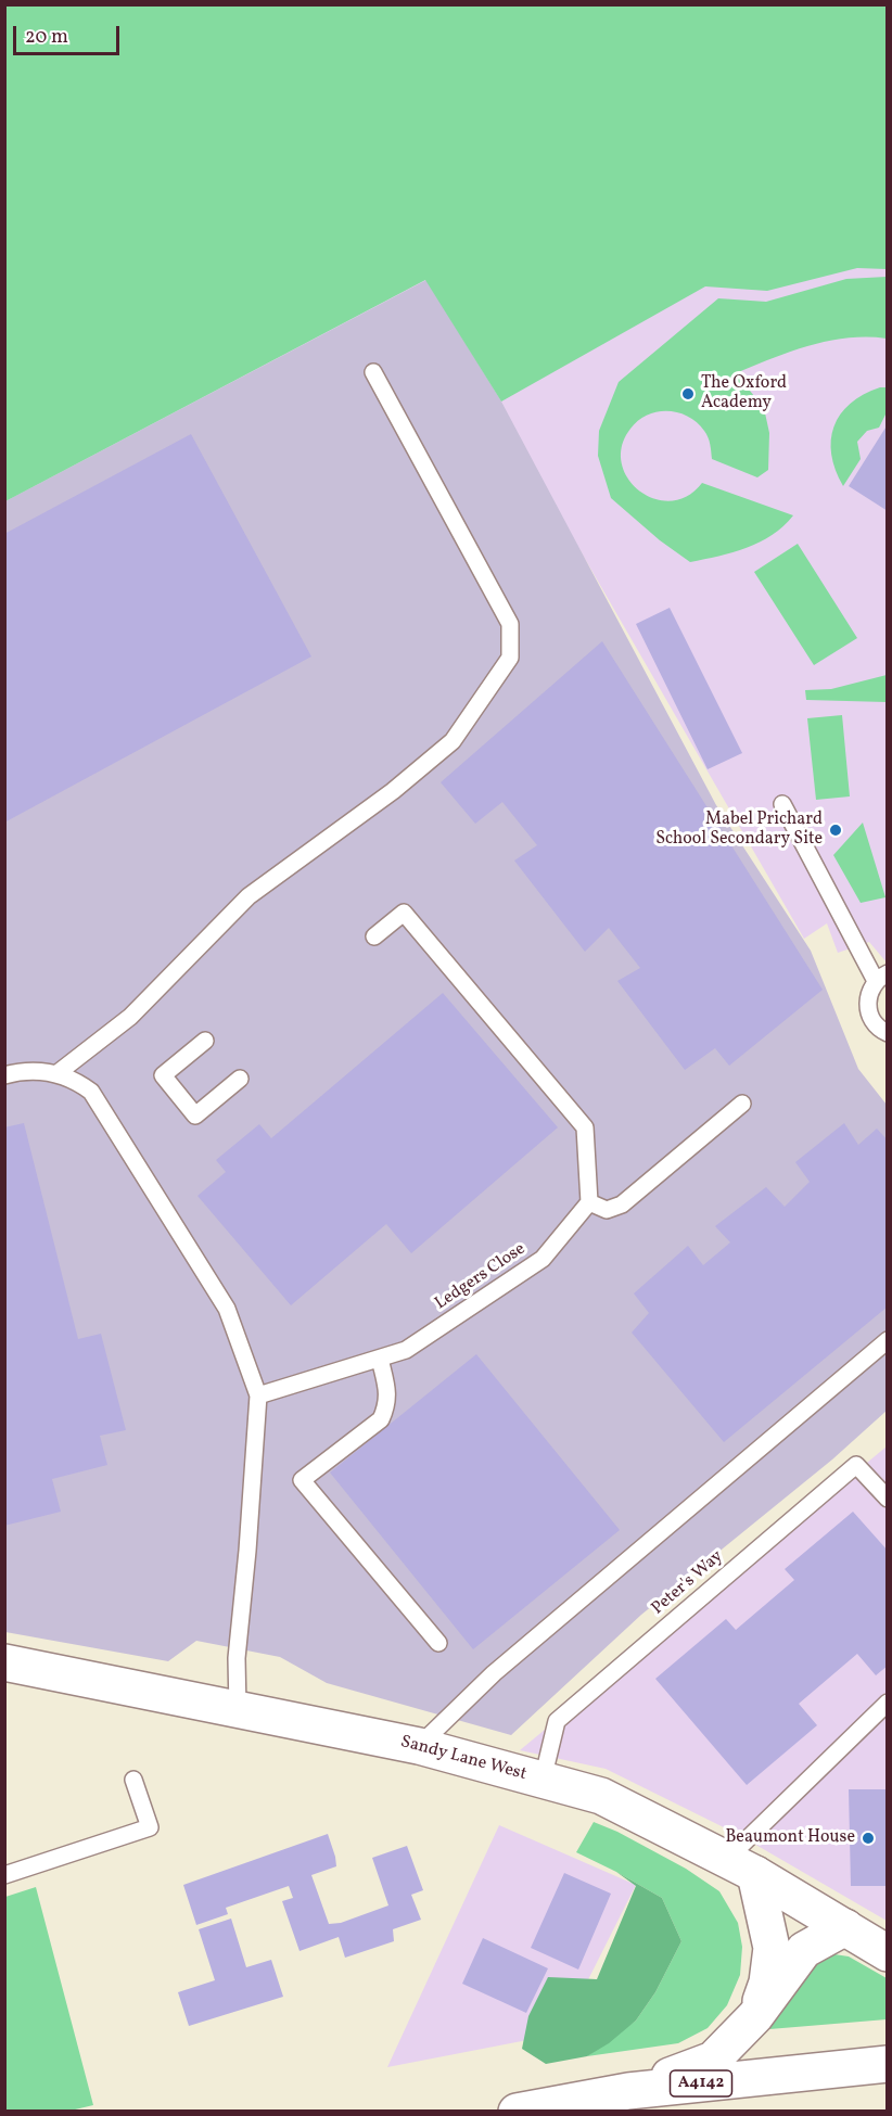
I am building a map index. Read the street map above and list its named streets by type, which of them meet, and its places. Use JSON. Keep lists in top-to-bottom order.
{
  "streets": {
    "main road": ["Sandy Lane West", "A4142"],
    "lane": ["Ledgers Close", "Peter's Way"]
  },
  "crossings": [
    ["Peter's Way", "Sandy Lane West"]
  ],
  "places": ["The Oxford Academy", "Mabel Prichard School Secondary Site", "Beaumont House"],
  "scale_bar": "20 m"
}
